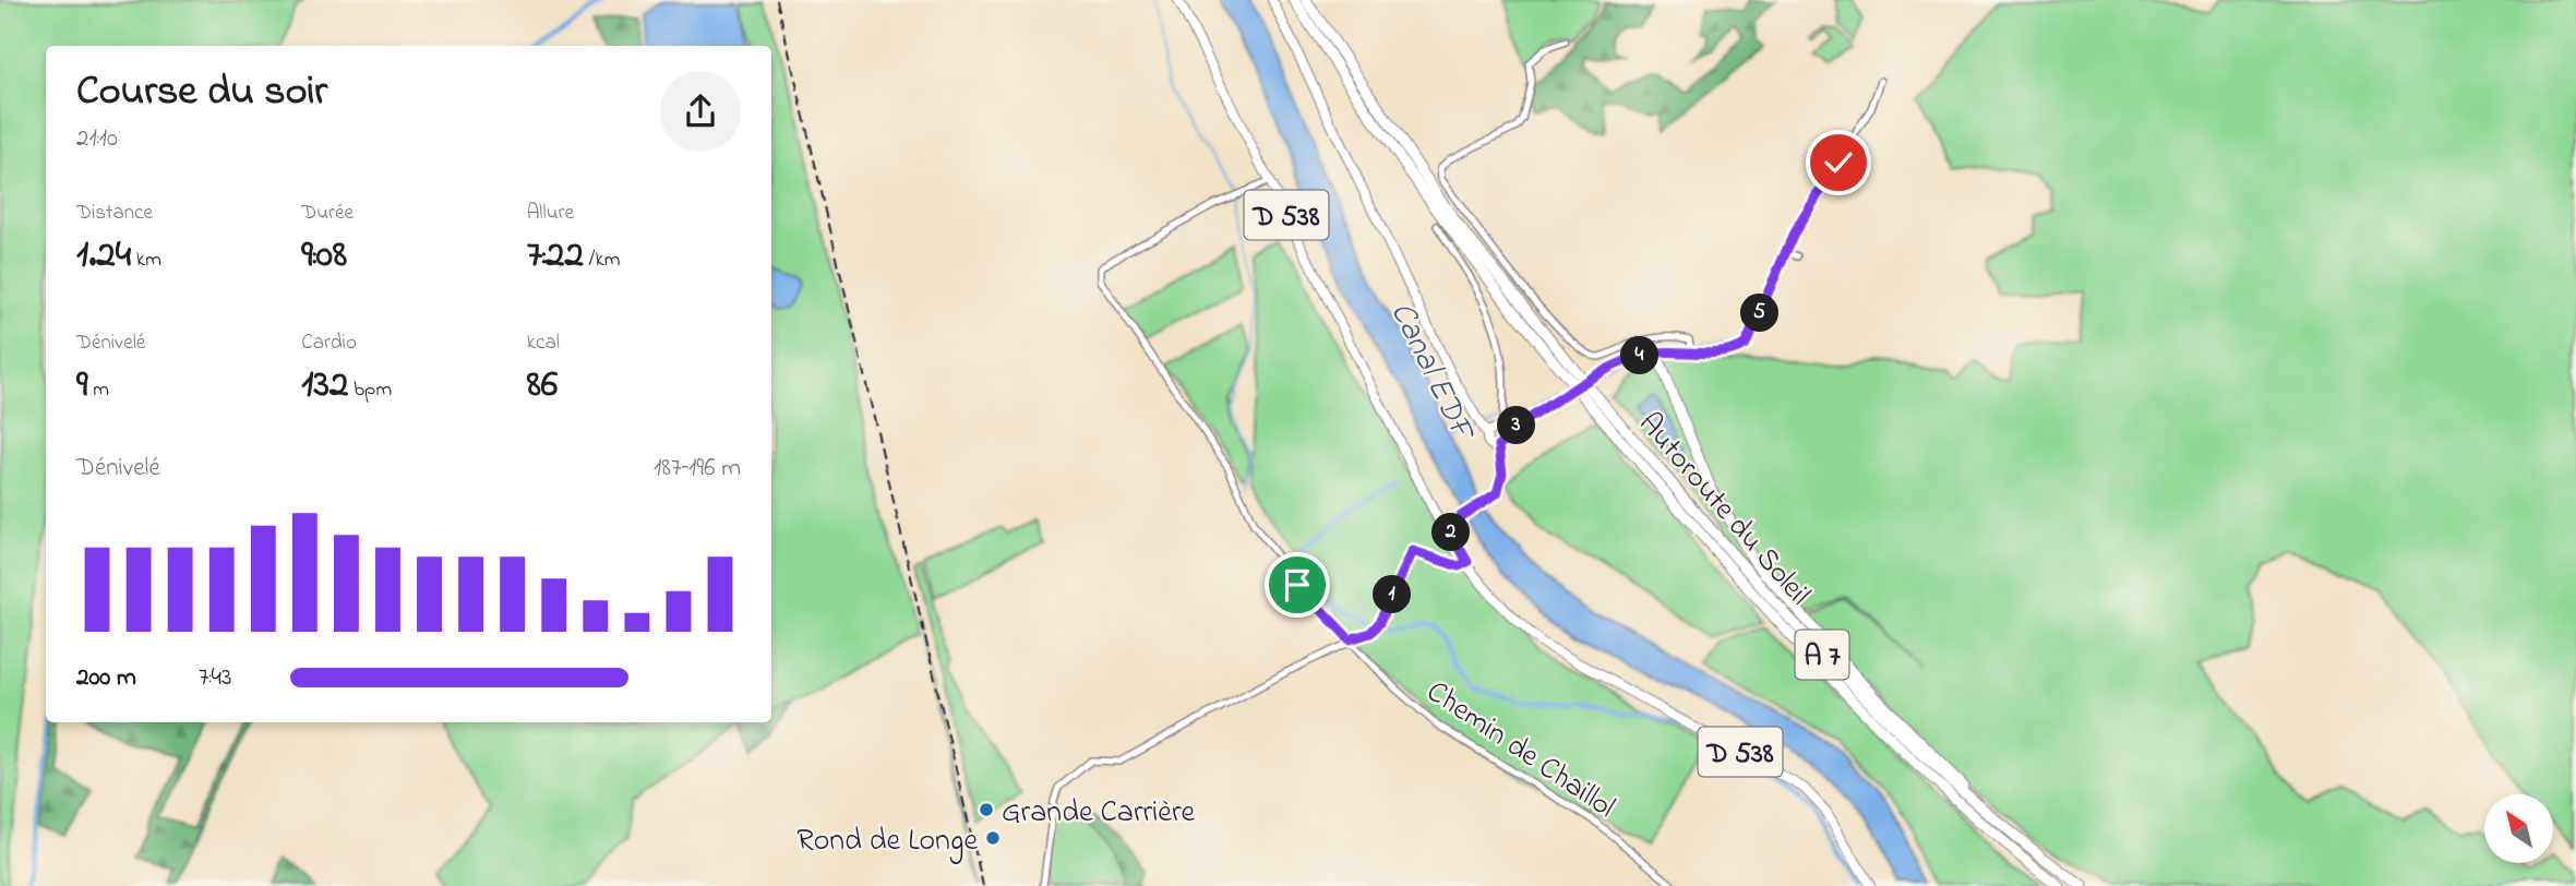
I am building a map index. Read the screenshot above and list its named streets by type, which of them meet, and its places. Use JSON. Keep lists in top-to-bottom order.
{
  "streets": {
    "highway": ["Autoroute du Soleil", "A 7"],
    "main road": ["D 538"],
    "street": ["Chemin de Chaillol"]
  },
  "crossings": [
    ["D 538", "Chemin de Chaillol"]
  ],
  "water": ["Canal EDF"],
  "places": ["Grande Carrière", "Rond de Longe"],
  "north": "top left",
  "page": {
    "heading": ["Course du soir", "21:10"],
    "stats": [
      ["Distance", "1.24 km"],
      ["Durée", "9:08"],
      ["Allure", "7:22 /km"],
      ["Dénivelé", "9 m"],
      ["Cardio", "132 bpm"],
      ["kcal", "86"]
    ],
    "pins": [
      "5",
      "4",
      "3",
      "2",
      "1"
    ],
    "chart": ["Dénivelé", "187–196 m"],
    "list": [
      {
        "name": "200 m",
        "note": "7:43"
      }
    ]
  }
}
